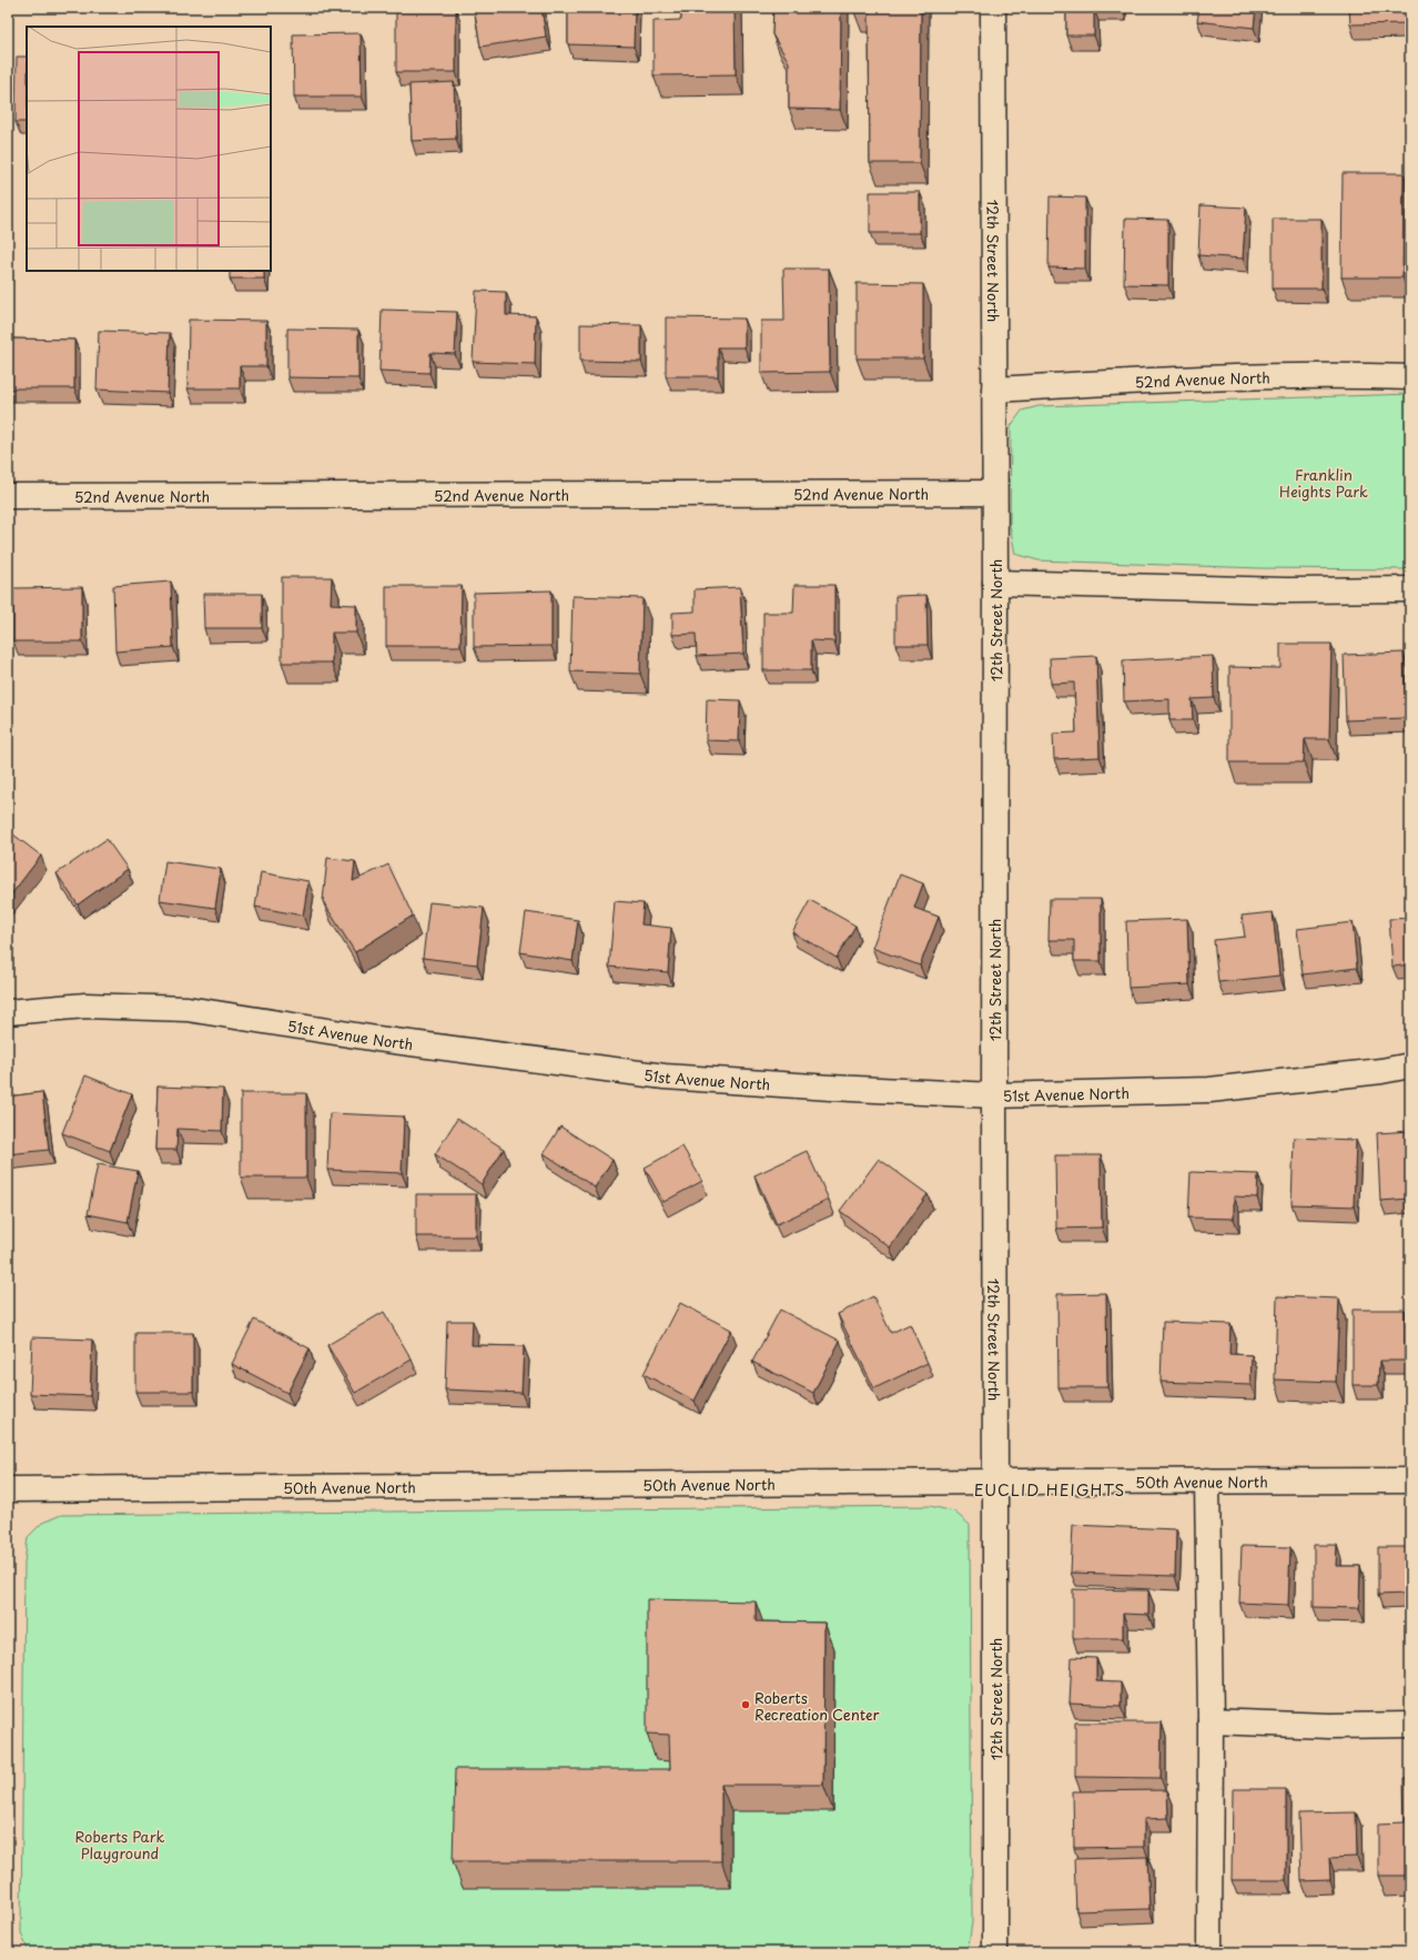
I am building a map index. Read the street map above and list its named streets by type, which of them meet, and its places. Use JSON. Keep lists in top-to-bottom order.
{
  "streets": {
    "street": [
      "12th Street North",
      "52nd Avenue North",
      "51st Avenue North",
      "50th Avenue North"
    ]
  },
  "crossings": [
    ["12th Street North", "52nd Avenue North"],
    ["12th Street North", "51st Avenue North"],
    ["12th Street North", "50th Avenue North"]
  ],
  "districts": ["EUCLID HEIGHTS"],
  "parks": ["Franklin Heights Park", "Roberts Park Playground"],
  "places": ["Roberts Recreation Center"]
}
